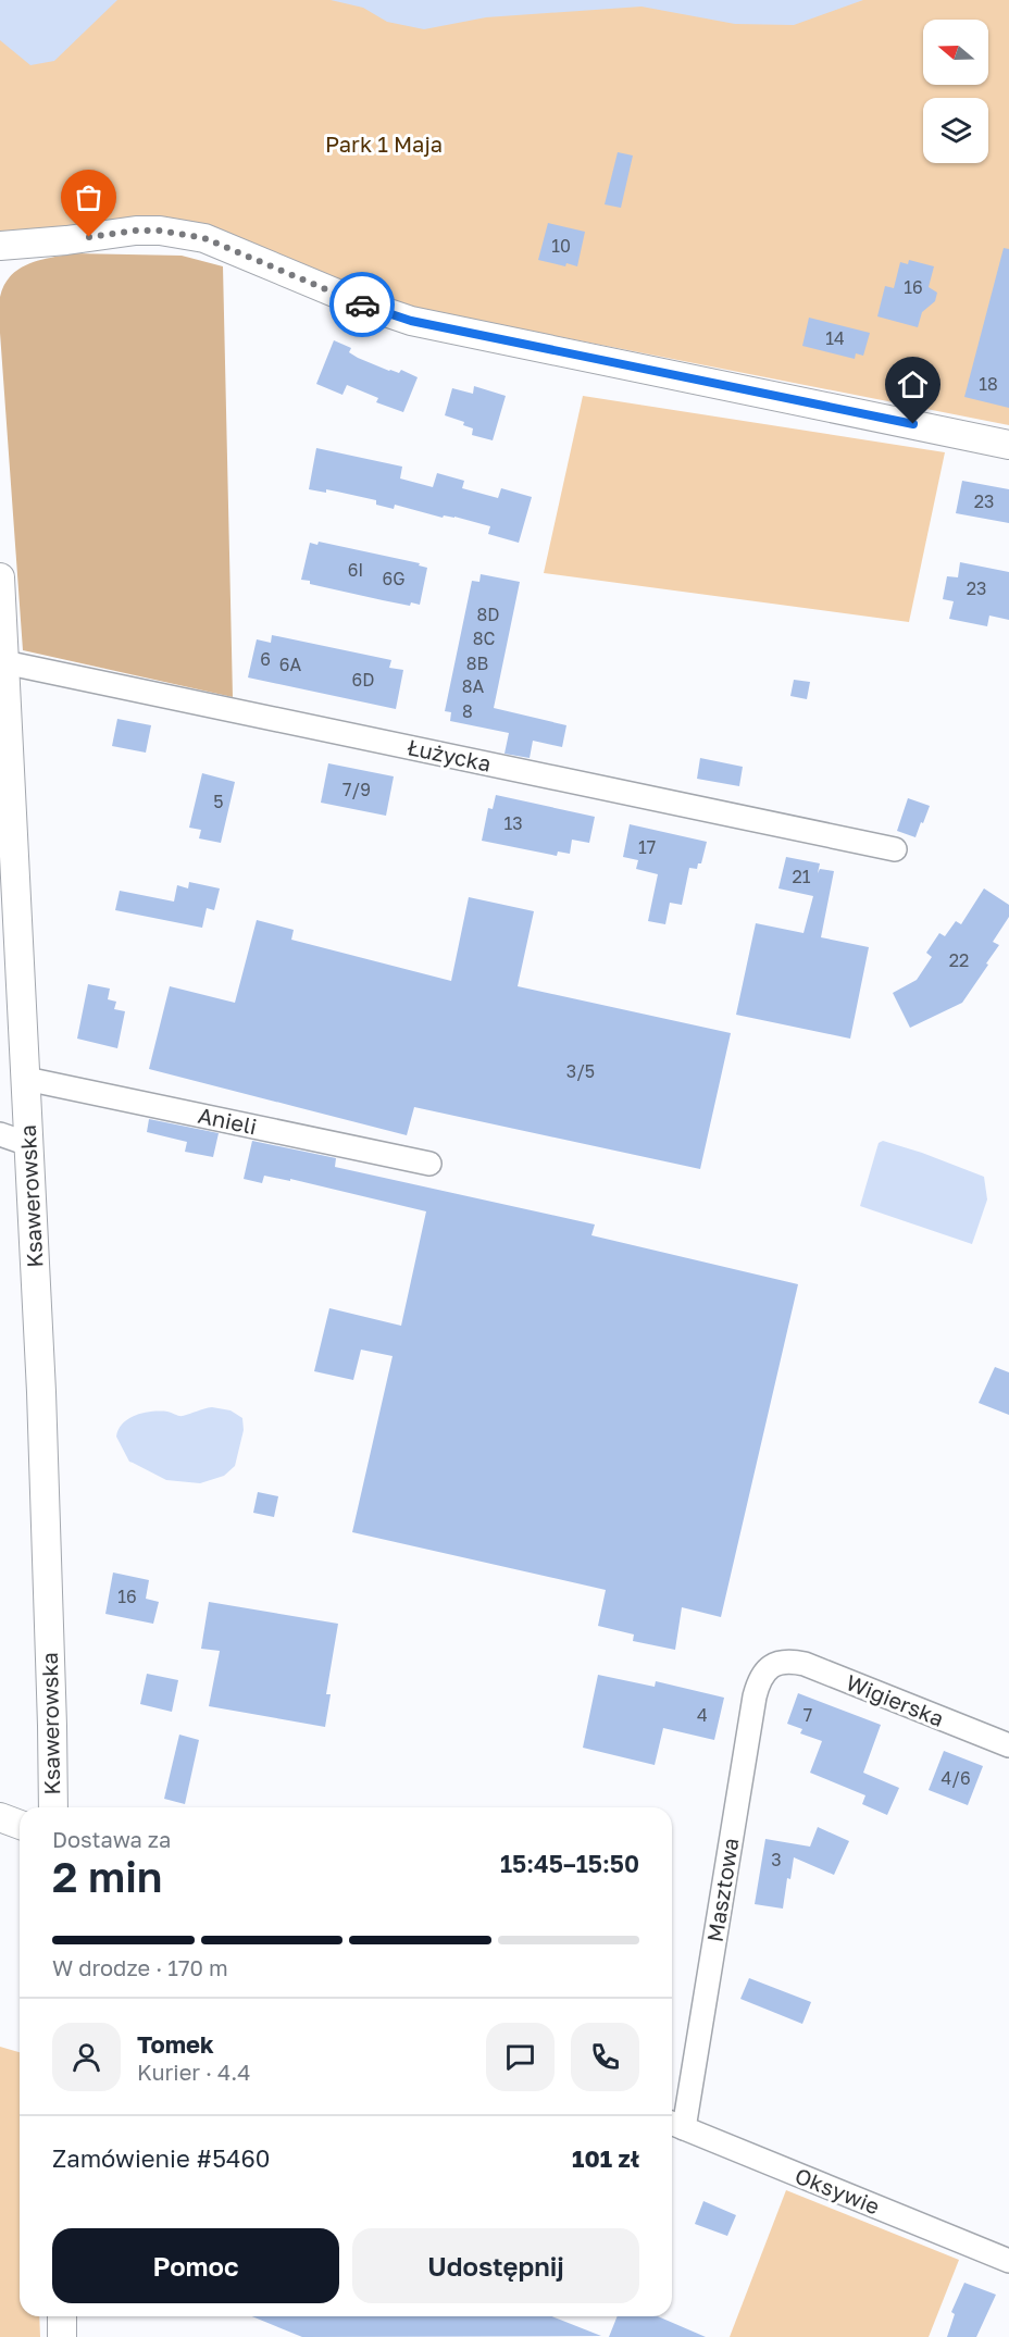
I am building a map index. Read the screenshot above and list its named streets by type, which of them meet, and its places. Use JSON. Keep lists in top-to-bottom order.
{
  "streets": {
    "street": [
      "Łużycka",
      "Anieli",
      "Ksawerowska",
      "Wigierska",
      "Masztowa",
      "Oksywie"
    ]
  },
  "crossings": [
    ["Łużycka", "Ksawerowska"],
    ["Anieli", "Ksawerowska"],
    ["Wigierska", "Masztowa"],
    ["Masztowa", "Oksywie"]
  ],
  "parks": ["Park 1 Maja"],
  "house_numbers": [
    "10",
    "16",
    "14",
    "18",
    "23",
    "6I",
    "6G",
    "23",
    "8D",
    "8C",
    "6",
    "8B",
    "6A",
    "6D",
    "8A",
    "8",
    "7/9",
    "5",
    "13",
    "17",
    "21",
    "22",
    "3/5",
    "16",
    "4",
    "7",
    "4/6",
    "3"
  ],
  "north": "left",
  "page": {
    "heading": ["2 min", "Dostawa za", "15:45–15:50"],
    "panel": [
      "Tomek",
      "Kurier · 4.4",
      "Zamówienie #5460",
      "101 zł"
    ],
    "bar": "W drodze · 170 m",
    "buttons": ["Pomoc", "Udostępnij"]
  }
}
